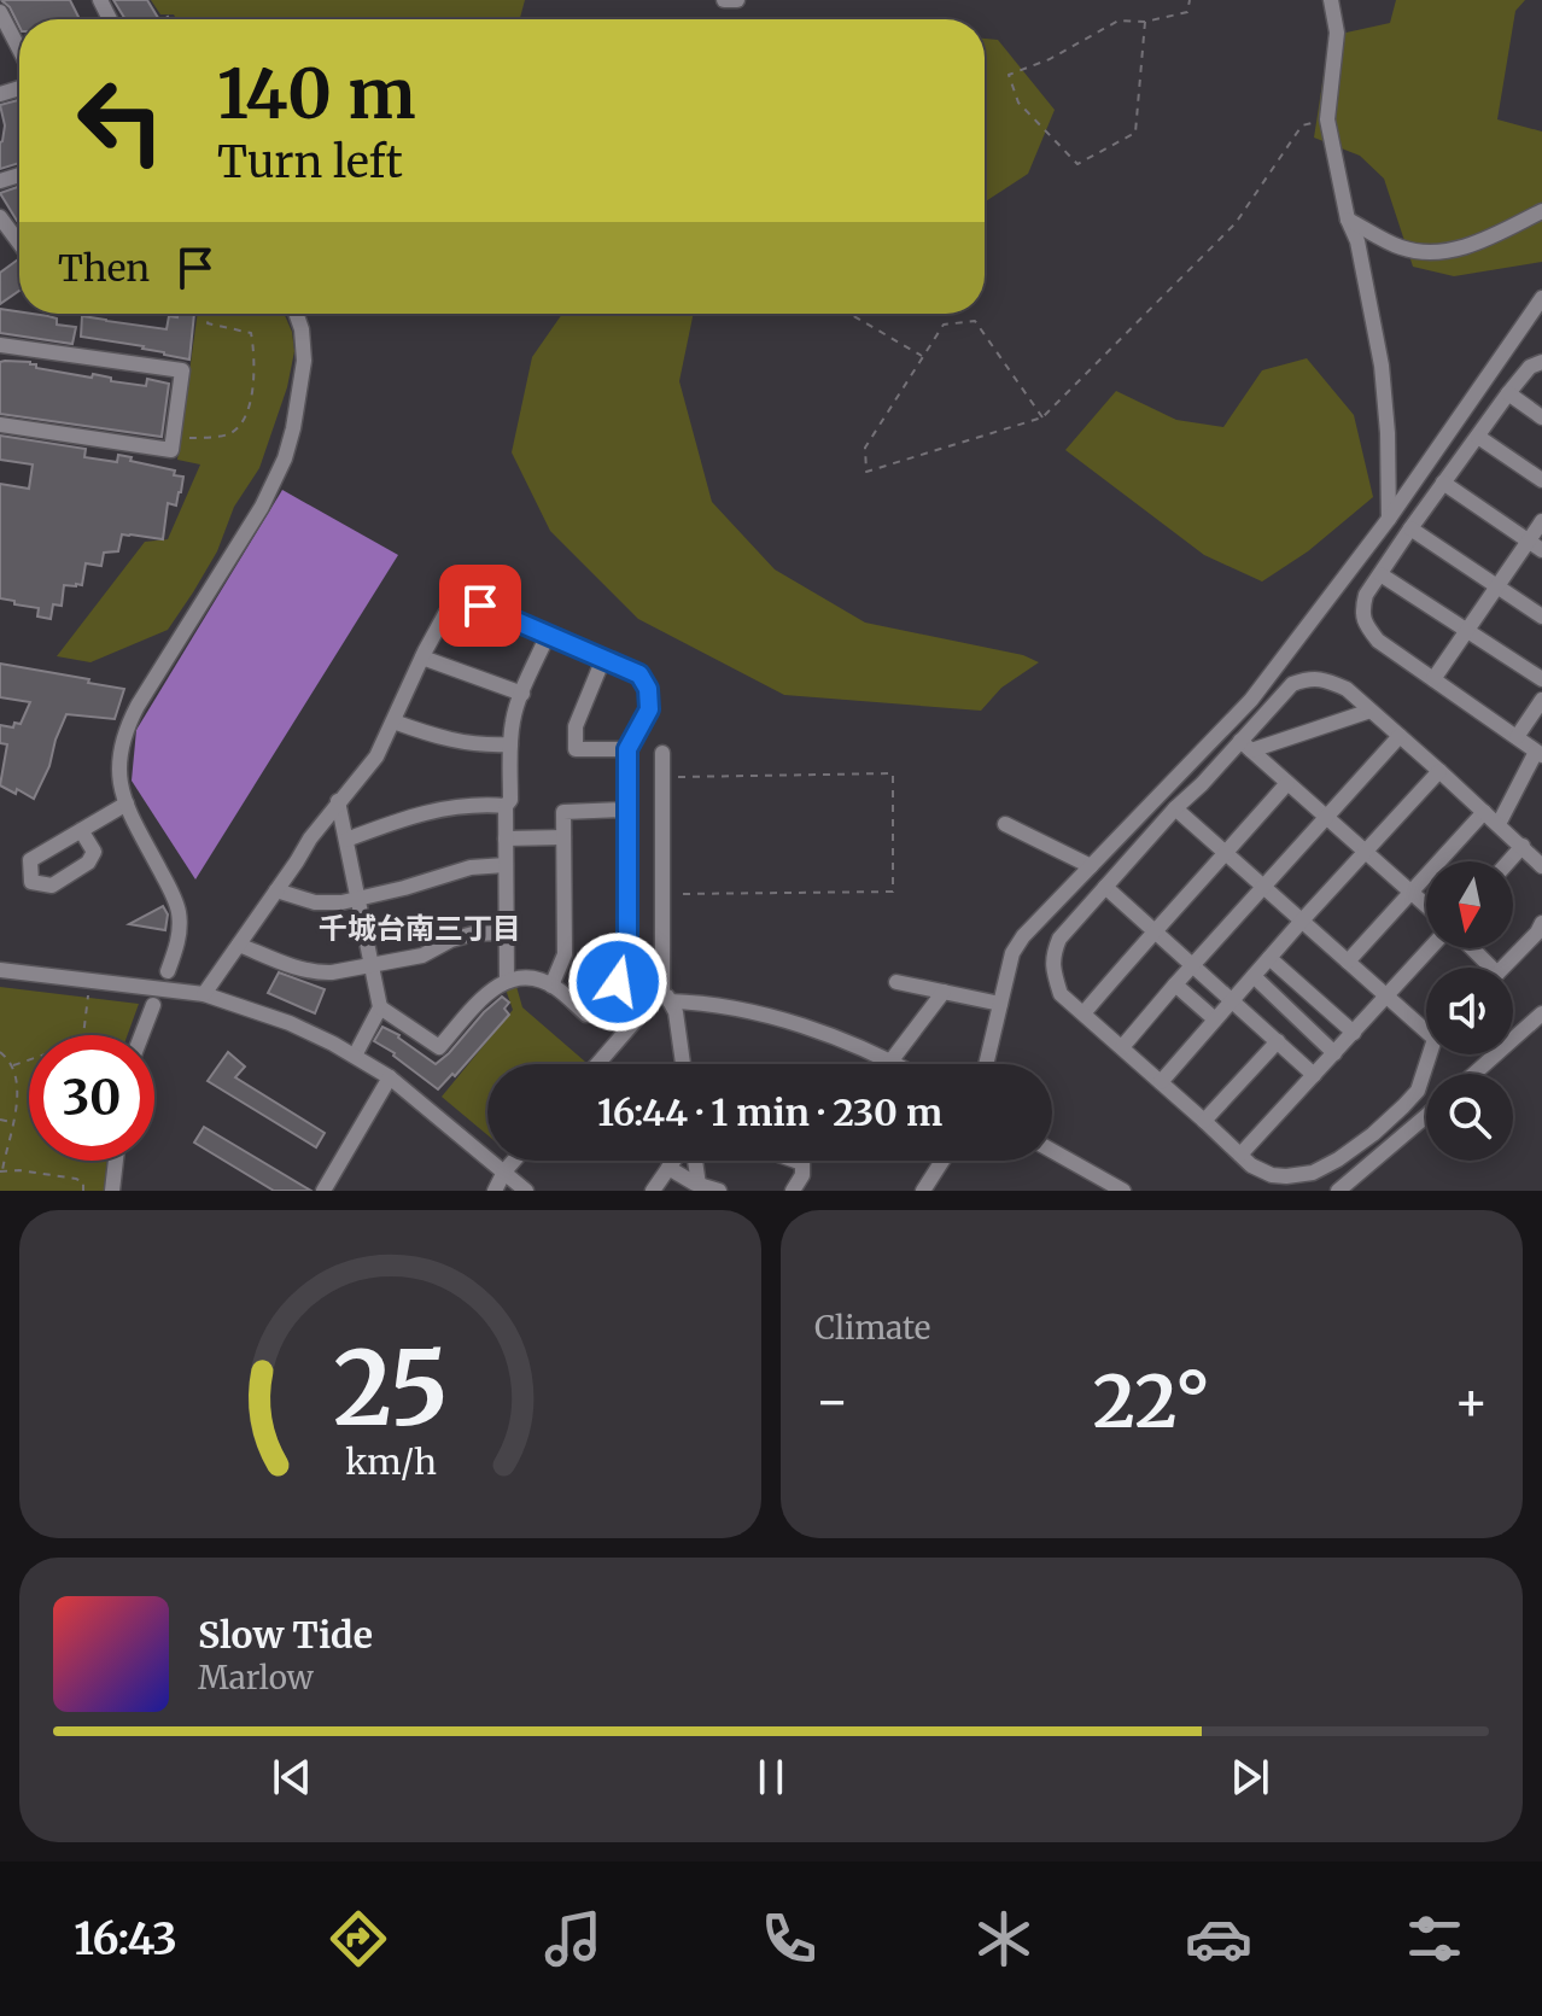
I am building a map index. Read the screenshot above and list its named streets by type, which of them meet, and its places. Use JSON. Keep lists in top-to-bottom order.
{
  "districts": ["千城台南三丁目"],
  "north": "bottom",
  "page": {
    "turn": ["140 m", "Turn left"],
    "then": "Then",
    "limit": "30",
    "trip": "16:44 · 1 min · 230 m",
    "tile": "Climate",
    "heat": ["−", "22°", "+"],
    "song": ["Slow Tide", "Marlow"],
    "tabs": "16:43",
    "gauge": ["25", "km/h"]
  }
}
